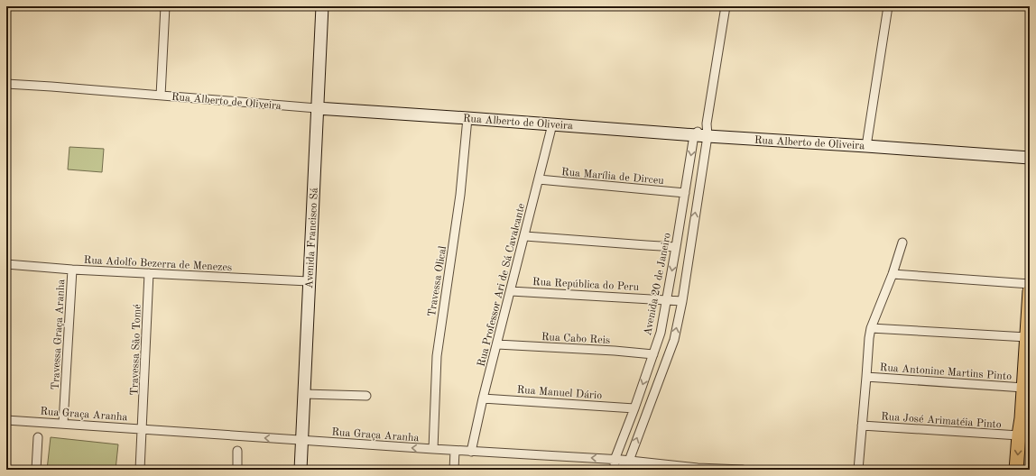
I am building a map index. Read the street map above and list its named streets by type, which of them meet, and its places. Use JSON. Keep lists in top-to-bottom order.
{
  "streets": {
    "street": [
      "Rua Alberto de Oliveira",
      "Rua Marília de Dirceu",
      "Avenida Francisco Sá",
      "Rua Adolfo Bezerra de Menezes",
      "Travessa Olical",
      "Rua República do Peru",
      "Avenida 20 de Janeiro",
      "Rua Professor Ari de Sá Cavalcante",
      "Travessa Graça Aranha",
      "Rua Cabo Reis",
      "Travessa São Tomé",
      "Rua Antonine Martins Pinto",
      "Rua Manuel Dário",
      "Rua Graça Aranha",
      "Rua José Arimatéia Pinto"
    ]
  },
  "crossings": [
    ["Rua Alberto de Oliveira", "Avenida Francisco Sá"],
    ["Rua Alberto de Oliveira", "Travessa Olical"],
    ["Rua Alberto de Oliveira", "Avenida 20 de Janeiro"],
    ["Rua Alberto de Oliveira", "Rua Professor Ari de Sá Cavalcante"],
    ["Rua Marília de Dirceu", "Avenida 20 de Janeiro"],
    ["Rua Marília de Dirceu", "Rua Professor Ari de Sá Cavalcante"],
    ["Avenida Francisco Sá", "Rua Adolfo Bezerra de Menezes"],
    ["Avenida Francisco Sá", "Rua Graça Aranha"],
    ["Rua Adolfo Bezerra de Menezes", "Travessa Graça Aranha"],
    ["Rua Adolfo Bezerra de Menezes", "Travessa São Tomé"],
    ["Travessa Olical", "Rua Graça Aranha"],
    ["Rua República do Peru", "Avenida 20 de Janeiro"],
    ["Rua República do Peru", "Rua Professor Ari de Sá Cavalcante"],
    ["Avenida 20 de Janeiro", "Rua Cabo Reis"],
    ["Avenida 20 de Janeiro", "Rua Manuel Dário"],
    ["Avenida 20 de Janeiro", "Rua Graça Aranha"],
    ["Rua Professor Ari de Sá Cavalcante", "Rua Cabo Reis"],
    ["Rua Professor Ari de Sá Cavalcante", "Rua Manuel Dário"],
    ["Rua Professor Ari de Sá Cavalcante", "Rua Graça Aranha"],
    ["Travessa Graça Aranha", "Rua Graça Aranha"],
    ["Travessa São Tomé", "Rua Graça Aranha"]
  ],
  "one_way": ["Rua Graça Aranha"]
}
